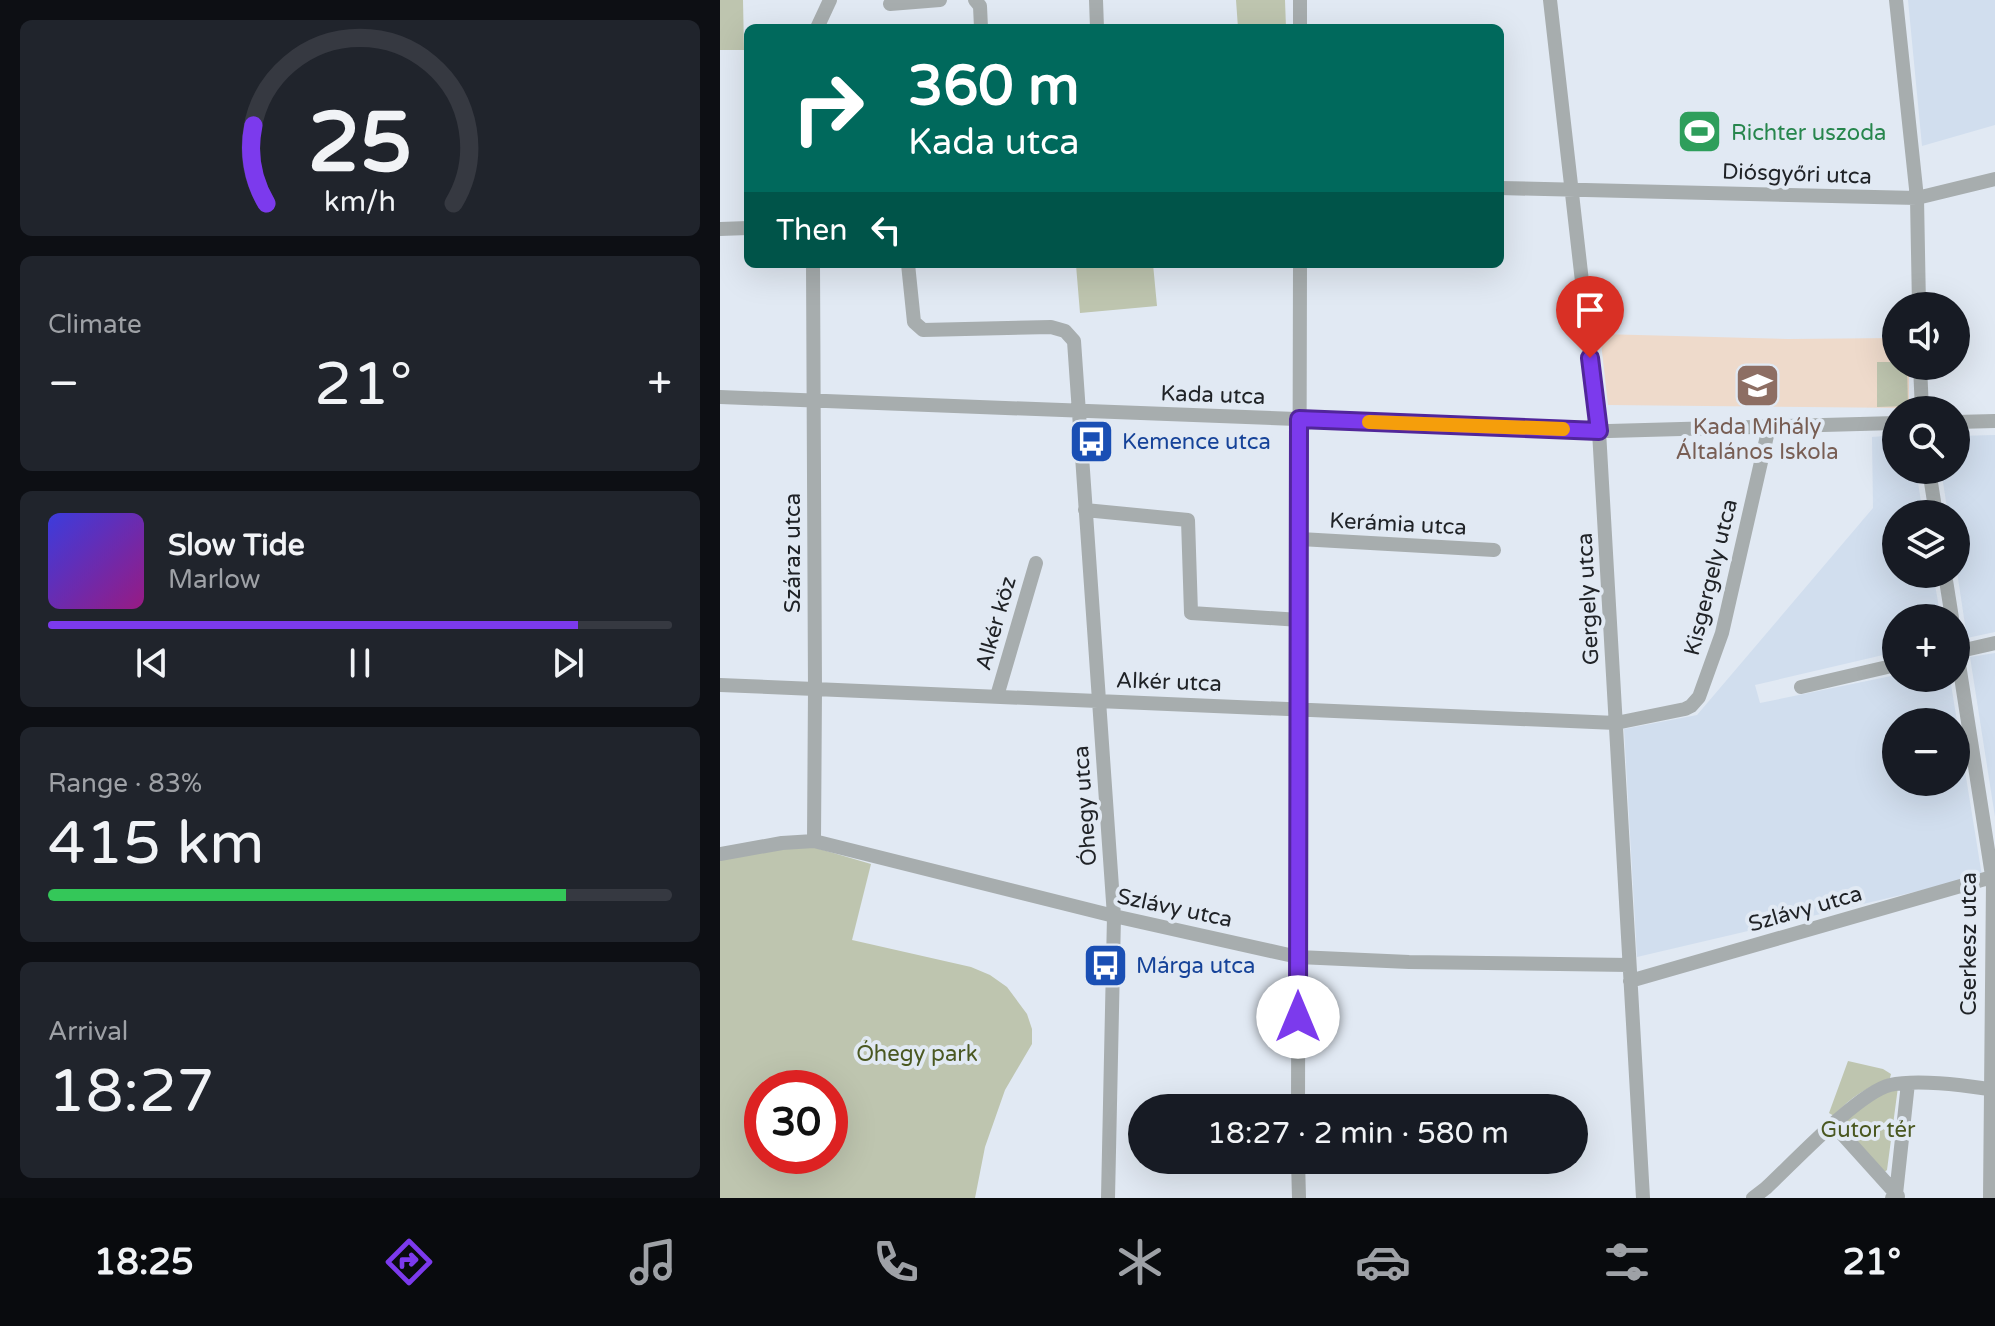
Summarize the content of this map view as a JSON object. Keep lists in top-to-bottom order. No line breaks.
{"streets":{"street":["Diósgyőri utca","Kada utca","Kerámia utca","Száraz utca","Kisgergely utca","Gergely utca","Alkér köz","Alkér utca","Óhegy utca","Szlávy utca","Cserkesz utca"]},"crossings":[["Diósgyőri utca","Gergely utca"],["Kada utca","Száraz utca"],["Kada utca","Kisgergely utca"],["Kada utca","Gergely utca"],["Kada utca","Óhegy utca"],["Száraz utca","Alkér utca"],["Száraz utca","Szlávy utca"],["Kisgergely utca","Gergely utca"],["Kisgergely utca","Alkér utca"],["Gergely utca","Alkér utca"],["Gergely utca","Szlávy utca"],["Alkér köz","Alkér utca"],["Alkér utca","Óhegy utca"],["Óhegy utca","Szlávy utca"],["Szlávy utca","Cserkesz utca"]],"parks":["Óhegy park","Gutor tér"],"places":{"sports":["Richter uszoda"],"school or university":["Kada Mihály Általános Iskola"],"bus stop":["Kemence utca","Márga utca"]},"page":{"turn":["360 m","Kada utca"],"then":"Then","tile":["Climate",["Range · 83%","415 km"],["Arrival","18:27"]],"map_buttons":["+","−"],"heat":["−","21°","+"],"song":["Slow Tide","Marlow"],"limit":"30","trip":"18:27 · 2 min · 580 m","tabs":["18:25","21°"],"gauge":["25","km/h"]}}
